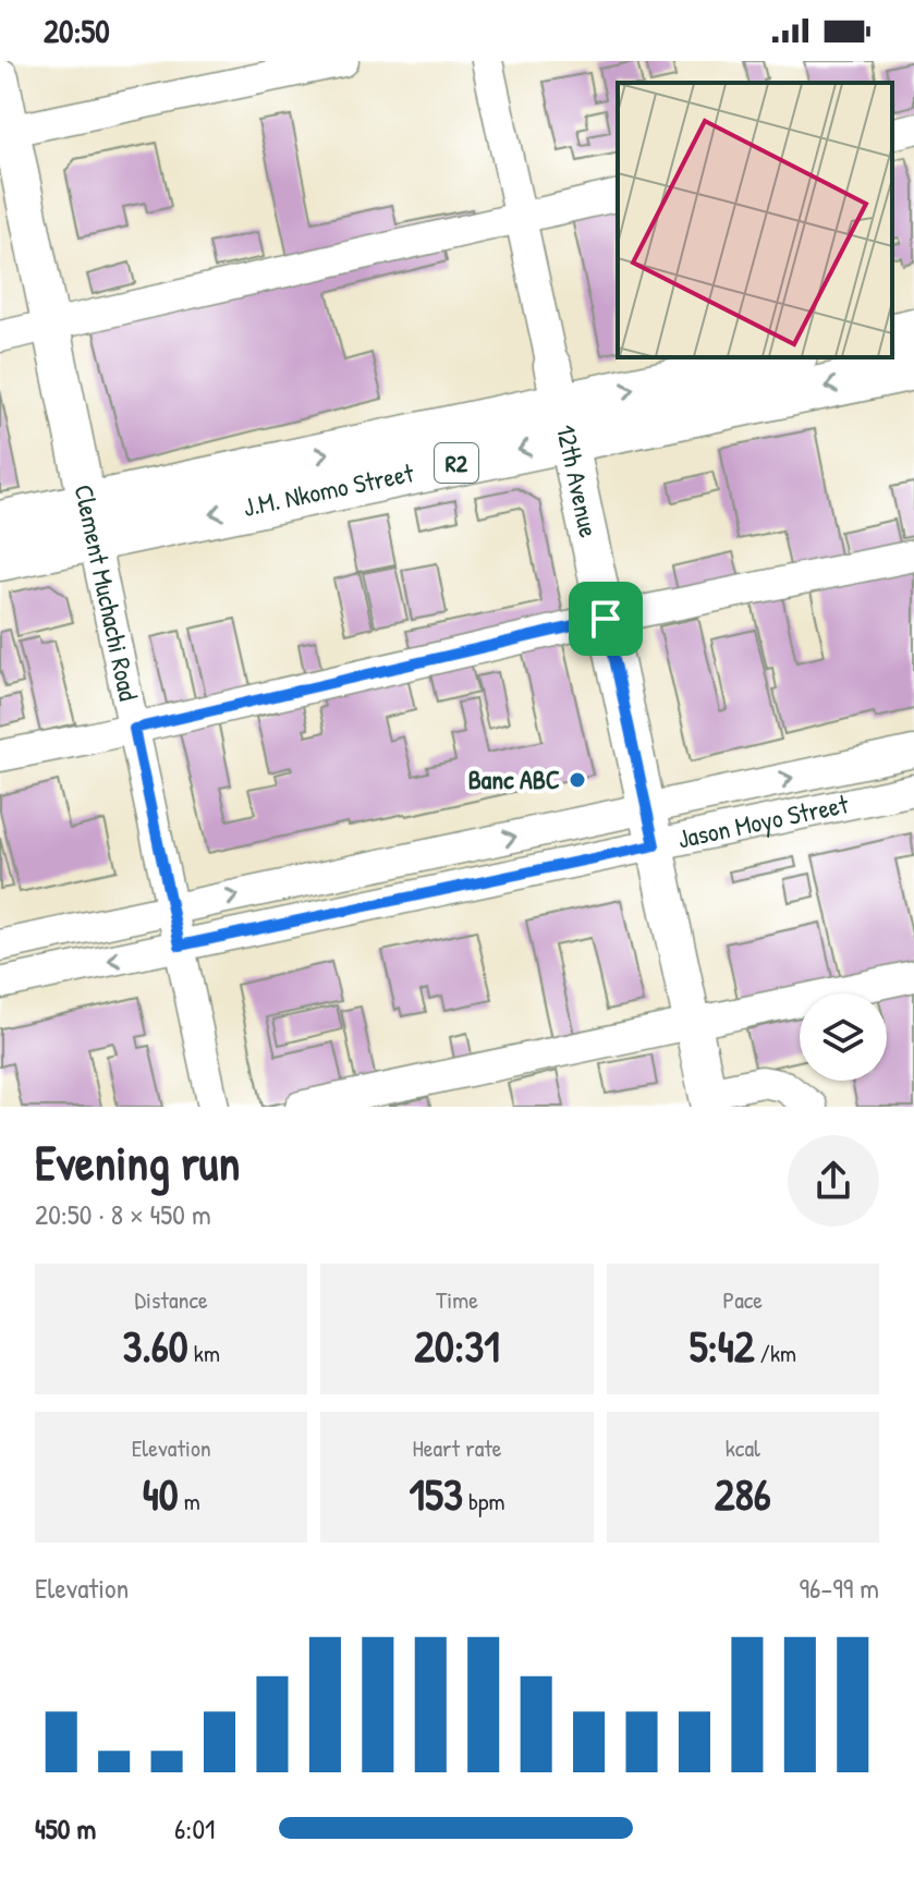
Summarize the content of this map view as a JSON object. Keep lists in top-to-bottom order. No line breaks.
{"streets":{"highway":["R2","J.M. Nkomo Street"],"main road":["12th Avenue","Clement Muchachi Road"],"street":["Jason Moyo Street"]},"crossings":[["12th Avenue","J.M. Nkomo Street"],["12th Avenue","Jason Moyo Street"],["J.M. Nkomo Street","Clement Muchachi Road"],["Clement Muchachi Road","Jason Moyo Street"]],"places":["Banc ABC"],"page":{"status":"20:50","heading":["Evening run","20:50 · 8 × 450 m"],"stats":[["Distance","3.60 km"],["Time","20:31"],["Pace","5:42 /km"],["Elevation","40 m"],["Heart rate","153 bpm"],["kcal","286"]],"chart":["Elevation","96–99 m"],"list":[{"name":"450 m","note":"6:01"}]}}
